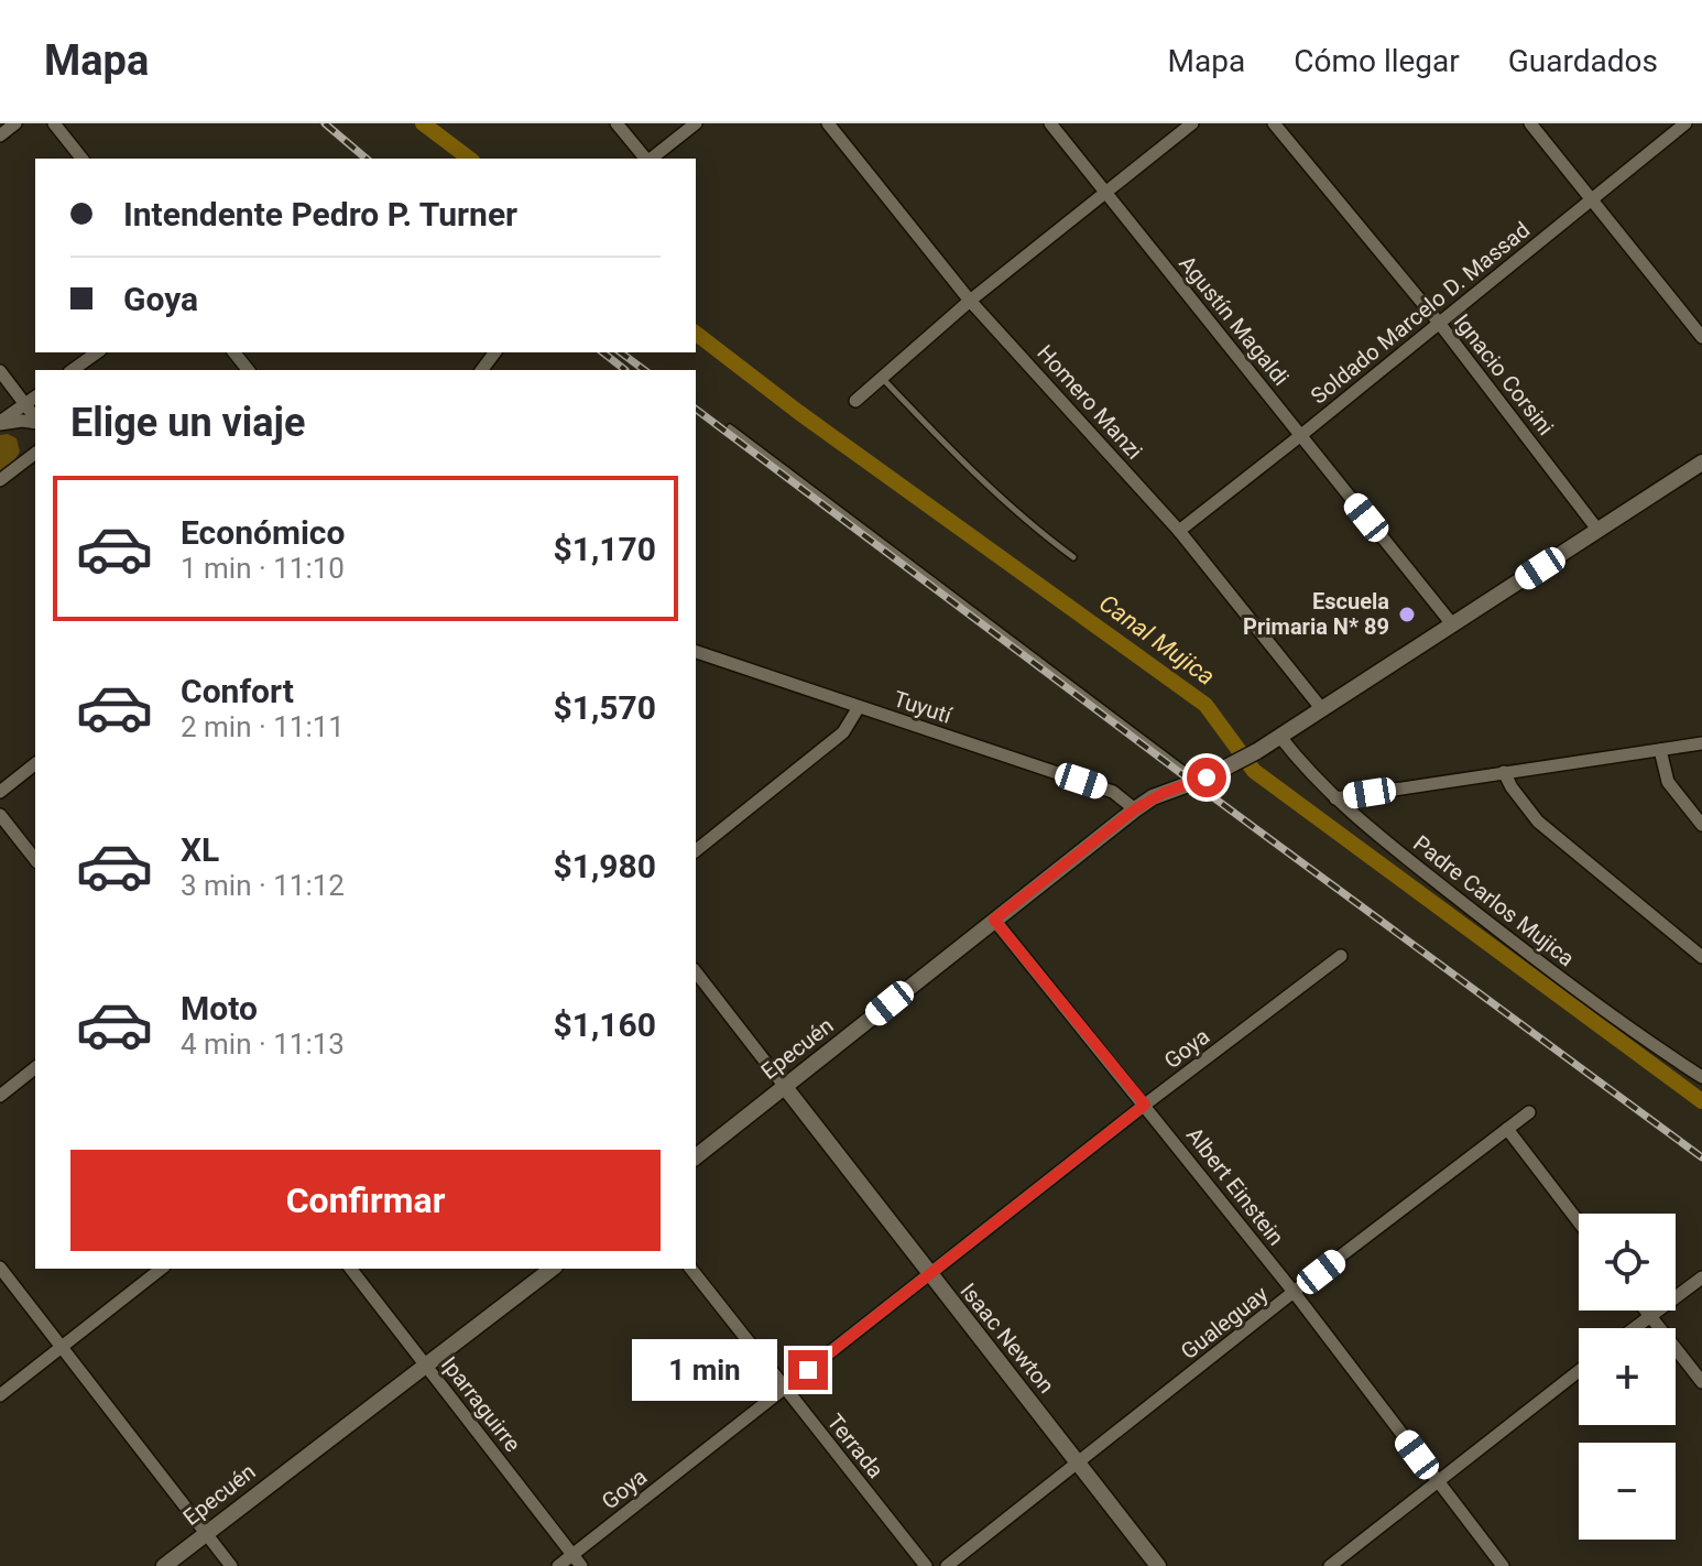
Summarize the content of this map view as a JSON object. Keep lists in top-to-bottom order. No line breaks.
{"streets":{"street":["Soldado Marcelo D. Massad","Agustín Magaldi","Ignacio Corsini","Homero Manzi","Tuyutí","Padre Carlos Mujica","Epecuén","Goya","Albert Einstein","Gualeguay","Isaac Newton","Iparraguirre","Terrada"]},"crossings":[["Soldado Marcelo D. Massad","Agustín Magaldi"],["Soldado Marcelo D. Massad","Ignacio Corsini"],["Soldado Marcelo D. Massad","Homero Manzi"],["Agustín Magaldi","Epecuén"],["Ignacio Corsini","Epecuén"],["Homero Manzi","Epecuén"],["Tuyutí","Epecuén"],["Padre Carlos Mujica","Epecuén"],["Epecuén","Albert Einstein"],["Epecuén","Isaac Newton"],["Epecuén","Iparraguirre"],["Goya","Albert Einstein"],["Goya","Isaac Newton"],["Goya","Iparraguirre"],["Goya","Terrada"],["Albert Einstein","Gualeguay"],["Gualeguay","Isaac Newton"]],"water":["Canal Mujica"],"places":["Escuela Primaria N* 89"],"page":{"header":"Mapa","nav":["Mapa","Cómo llegar","Guardados"],"banner":["Intendente Pedro P. Turner","Goya"],"heading":"Elige un viaje","list":[{"name":"Económico","note":"1 min · 11:10","value":"$1,170"},{"name":"Confort","note":"2 min · 11:11","value":"$1,570"},{"name":"XL","note":"3 min · 11:12","value":"$1,980"},{"name":"Moto","note":"4 min · 11:13","value":"$1,160"}],"buttons":"Confirmar","map_buttons":["+","−"],"bubble":"1 min"}}
